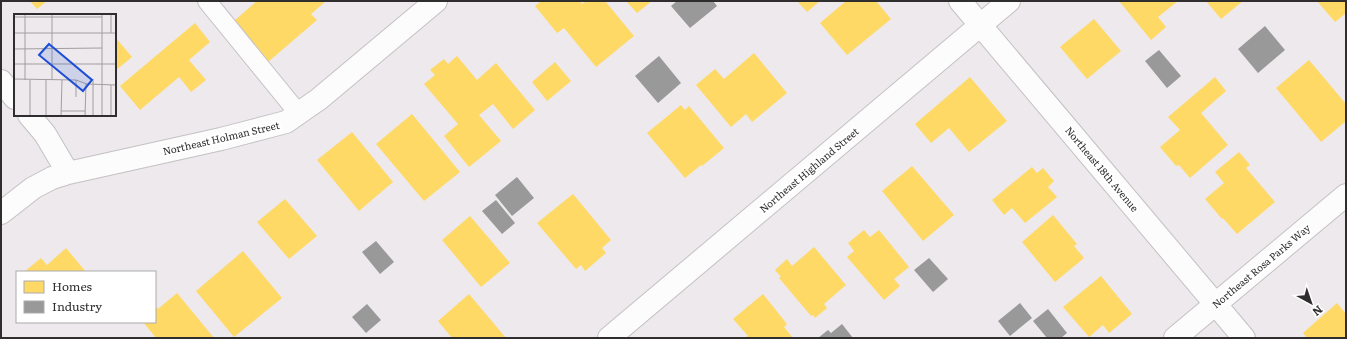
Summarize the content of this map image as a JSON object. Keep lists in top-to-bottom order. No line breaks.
{"streets":{"street":["Northeast Holman Street","Northeast 18th Avenue","Northeast Highland Street","Northeast Rosa Parks Way"]},"crossings":[["Northeast 18th Avenue","Northeast Highland Street"],["Northeast 18th Avenue","Northeast Rosa Parks Way"]],"legend":["Homes","Industry"],"north":"bottom right"}
